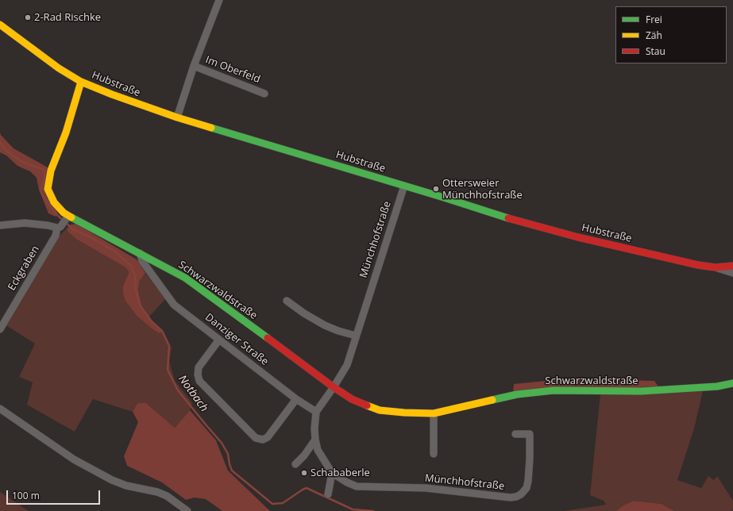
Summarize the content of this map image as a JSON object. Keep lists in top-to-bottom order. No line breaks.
{"streets":{"street":["Im Oberfeld","Hubstraße","Münchhofstraße","Eckgraben","Schwarzwaldstraße","Danziger Straße"]},"crossings":[["Im Oberfeld","Hubstraße"],["Hubstraße","Münchhofstraße"],["Hubstraße","Schwarzwaldstraße"],["Münchhofstraße","Schwarzwaldstraße"],["Münchhofstraße","Danziger Straße"],["Schwarzwaldstraße","Danziger Straße"]],"water":["Notbach"],"places":["2-Rad Rischke","Ottersweier Münchhofstraße","Schababerle"],"legend":["Frei","Zäh","Stau"],"scale_bar":"100 m"}
